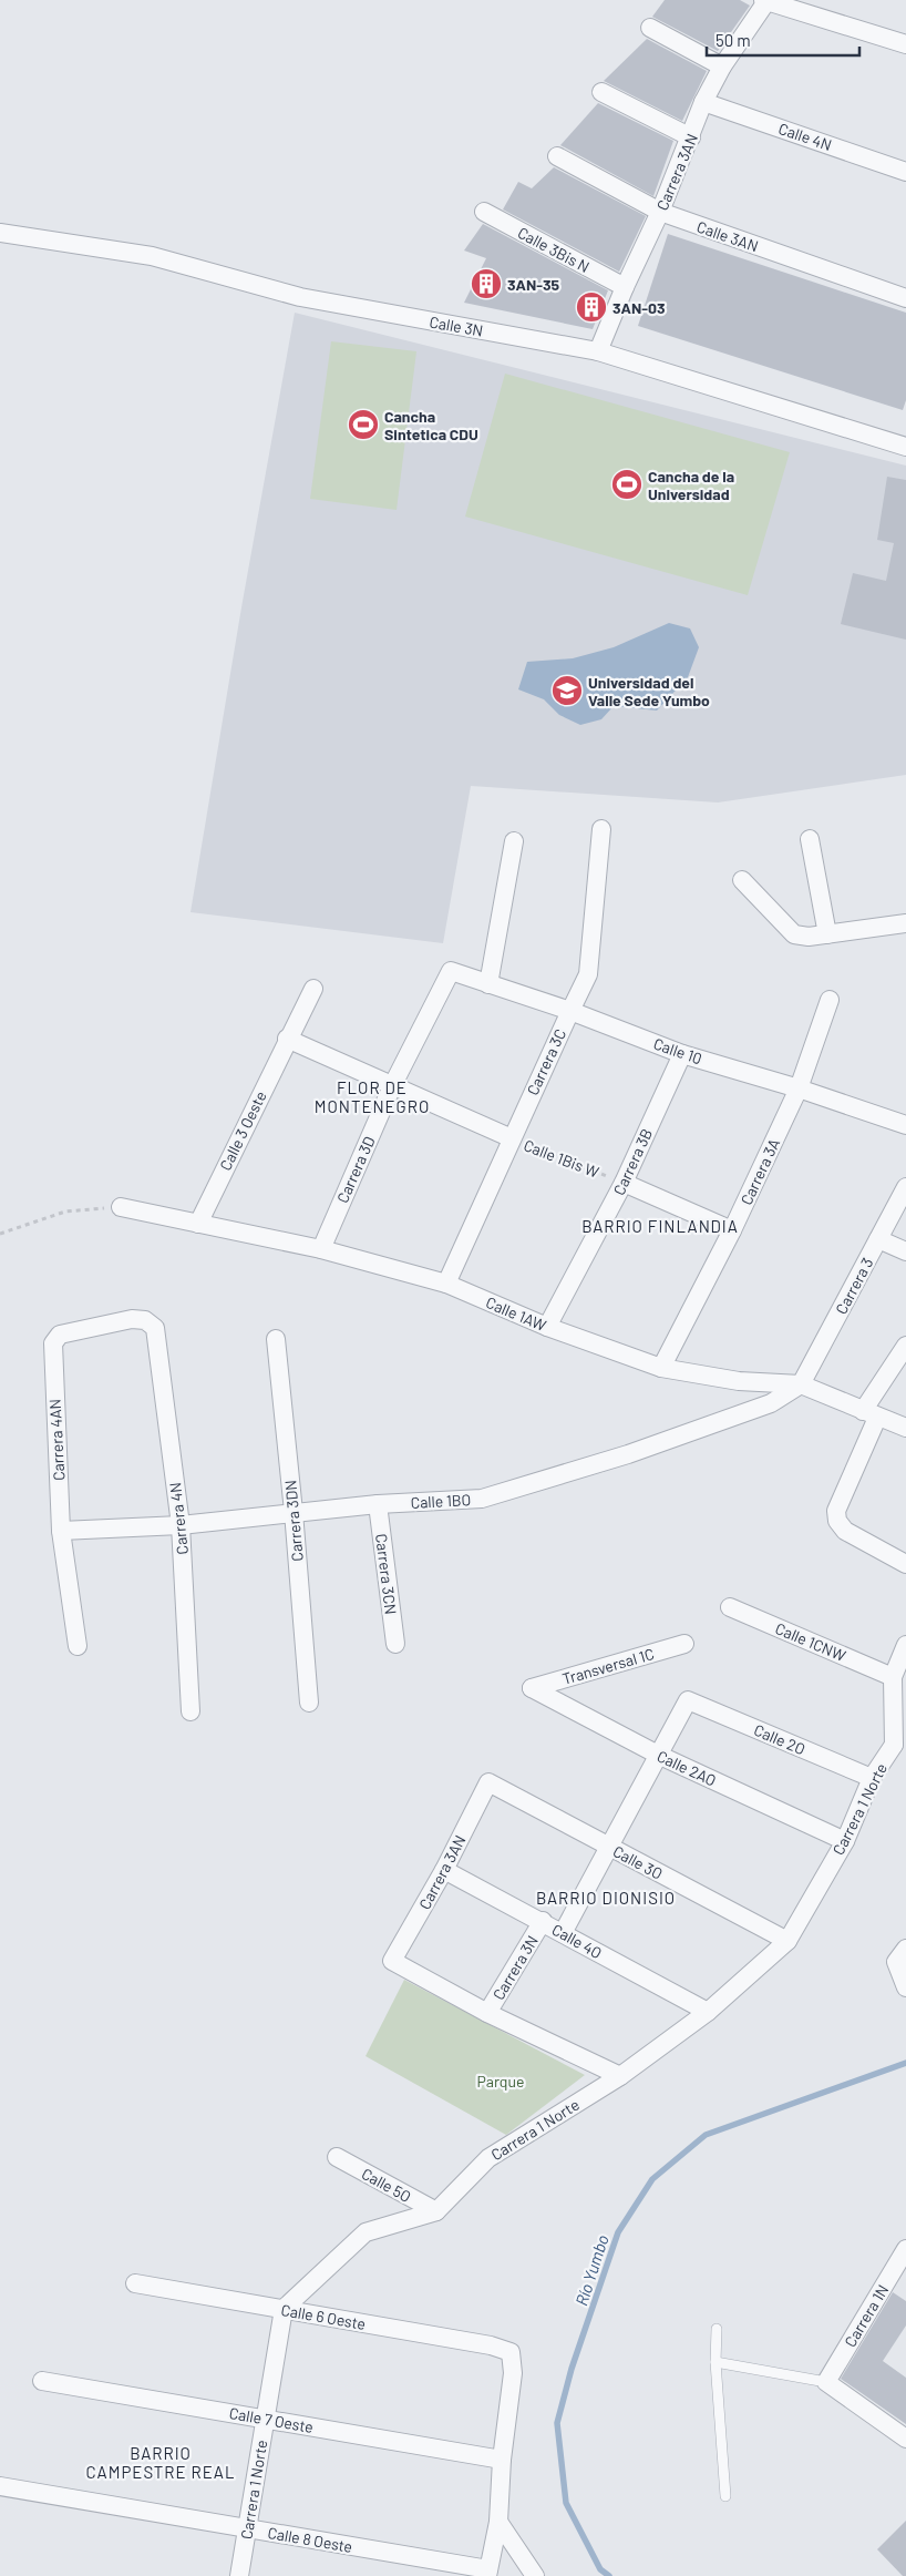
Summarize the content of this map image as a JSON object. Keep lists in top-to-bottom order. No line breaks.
{"streets":{"street":["Calle 4N","Carrera 3AN","Calle 3AN","Calle 3Bis N","Calle 3N","Calle 10","Carrera 3C","Calle 3 Oeste","Carrera 3B","Carrera 3D","Carrera 3A","Carrera 3","Calle 1AW","Carrera 4AN","Calle 1BO","Carrera 4N","Carrera 3DN","Carrera 3CN","Calle 1CNW","Transversal 1C","Calle 2O","Calle 2AO","Carrera 1 Norte","Calle 3O","Calle 4O","Carrera 3N","Calle 5O","Carrera 1N","Calle 6 Oeste","Calle 7 Oeste","Calle 8 Oeste"],"path":["Calle 1Bis W"]},"crossings":[["Calle 4N","Carrera 3AN"],["Carrera 3AN","Calle 3AN"],["Carrera 3AN","Calle 3Bis N"],["Carrera 3AN","Calle 3N"],["Carrera 3AN","Calle 3O"],["Carrera 3AN","Calle 4O"],["Carrera 3AN","Carrera 3N"],["Calle 10","Carrera 3C"],["Calle 10","Carrera 3B"],["Calle 10","Carrera 3D"],["Calle 10","Carrera 3A"],["Carrera 3C","Calle 1Bis W"],["Carrera 3C","Calle 1AW"],["Calle 3 Oeste","Calle 1AW"],["Calle 1Bis W","Carrera 3B"],["Carrera 3B","Calle 1AW"],["Carrera 3D","Calle 1AW"],["Carrera 3A","Calle 1AW"],["Carrera 3","Calle 1AW"],["Carrera 3","Calle 1BO"],["Calle 1AW","Calle 1BO"],["Carrera 4AN","Calle 1BO"],["Carrera 4AN","Carrera 4N"],["Calle 1BO","Carrera 4N"],["Calle 1BO","Carrera 3DN"],["Calle 1BO","Carrera 3CN"],["Transversal 1C","Calle 2AO"],["Calle 2O","Carrera 1 Norte"],["Calle 2O","Carrera 3N"],["Calle 2AO","Carrera 1 Norte"],["Calle 2AO","Carrera 3N"],["Carrera 1 Norte","Calle 3O"],["Carrera 1 Norte","Calle 4O"],["Carrera 1 Norte","Calle 5O"],["Carrera 1 Norte","Calle 6 Oeste"],["Carrera 1 Norte","Calle 7 Oeste"],["Carrera 1 Norte","Calle 8 Oeste"],["Calle 3O","Carrera 3N"],["Calle 4O","Carrera 3N"],["Calle 6 Oeste","Calle 7 Oeste"]],"districts":["FLOR DE MONTENEGRO","BARRIO FINLANDIA","BARRIO DIONISIO","BARRIO CAMPESTRE REAL"],"water":["Río Yumbo"],"parks":["Parque"],"places":{"building":["3AN-35","3AN-03"],"sports":["Cancha Sintetica CDU","Cancha de la Universidad"],"school or university":["Universidad del Valle Sede Yumbo"]},"scale_bar":"50 m"}
